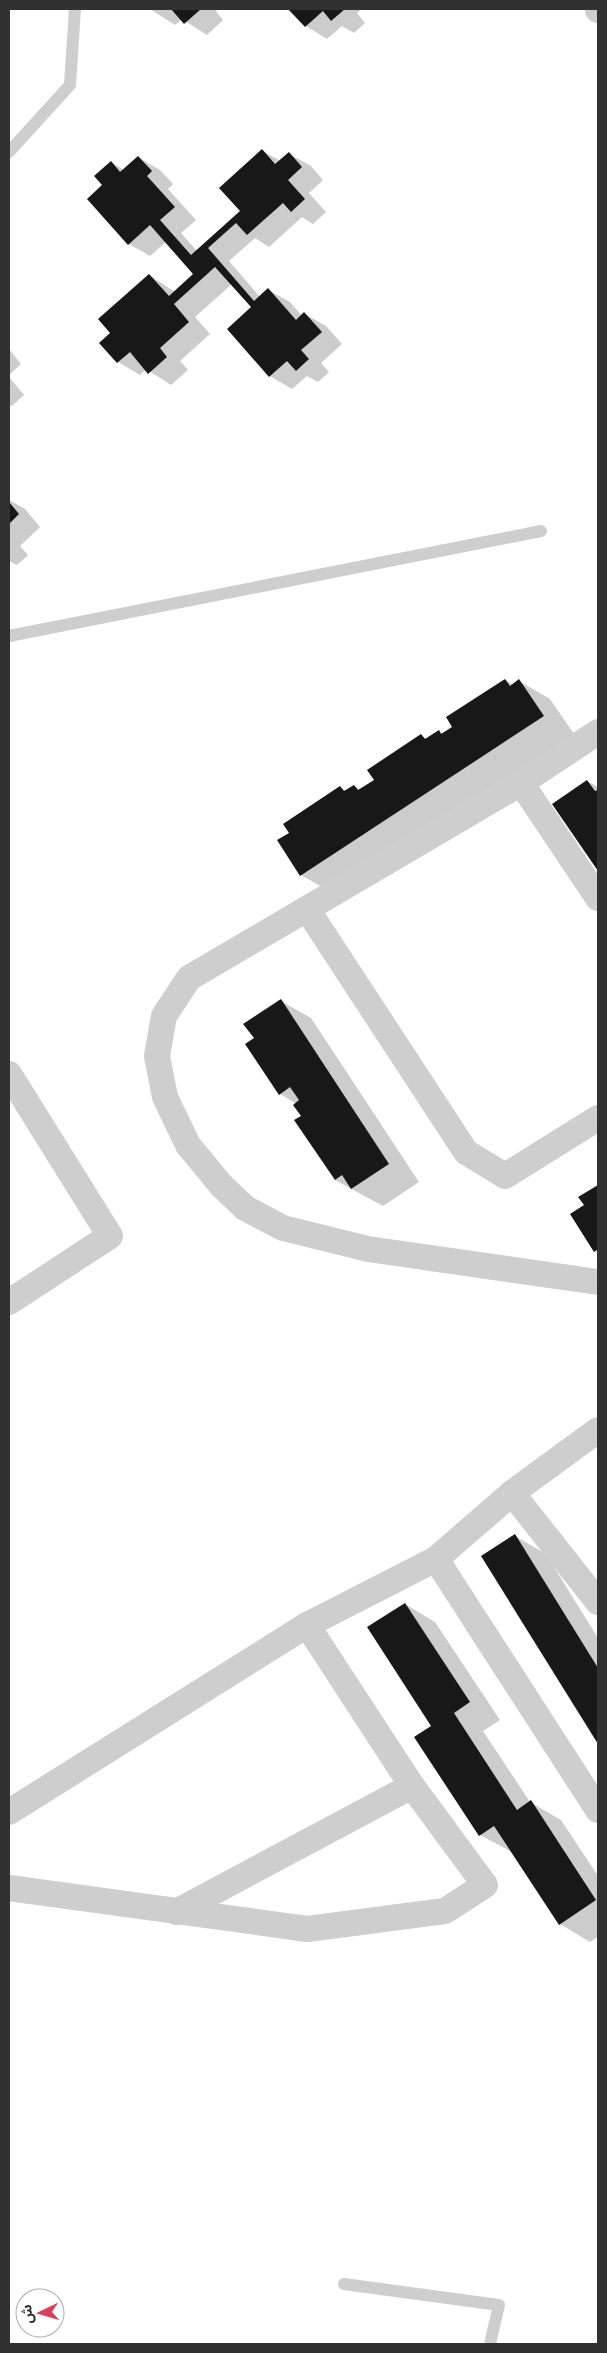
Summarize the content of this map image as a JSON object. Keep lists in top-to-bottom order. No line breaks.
{"north":"left"}
